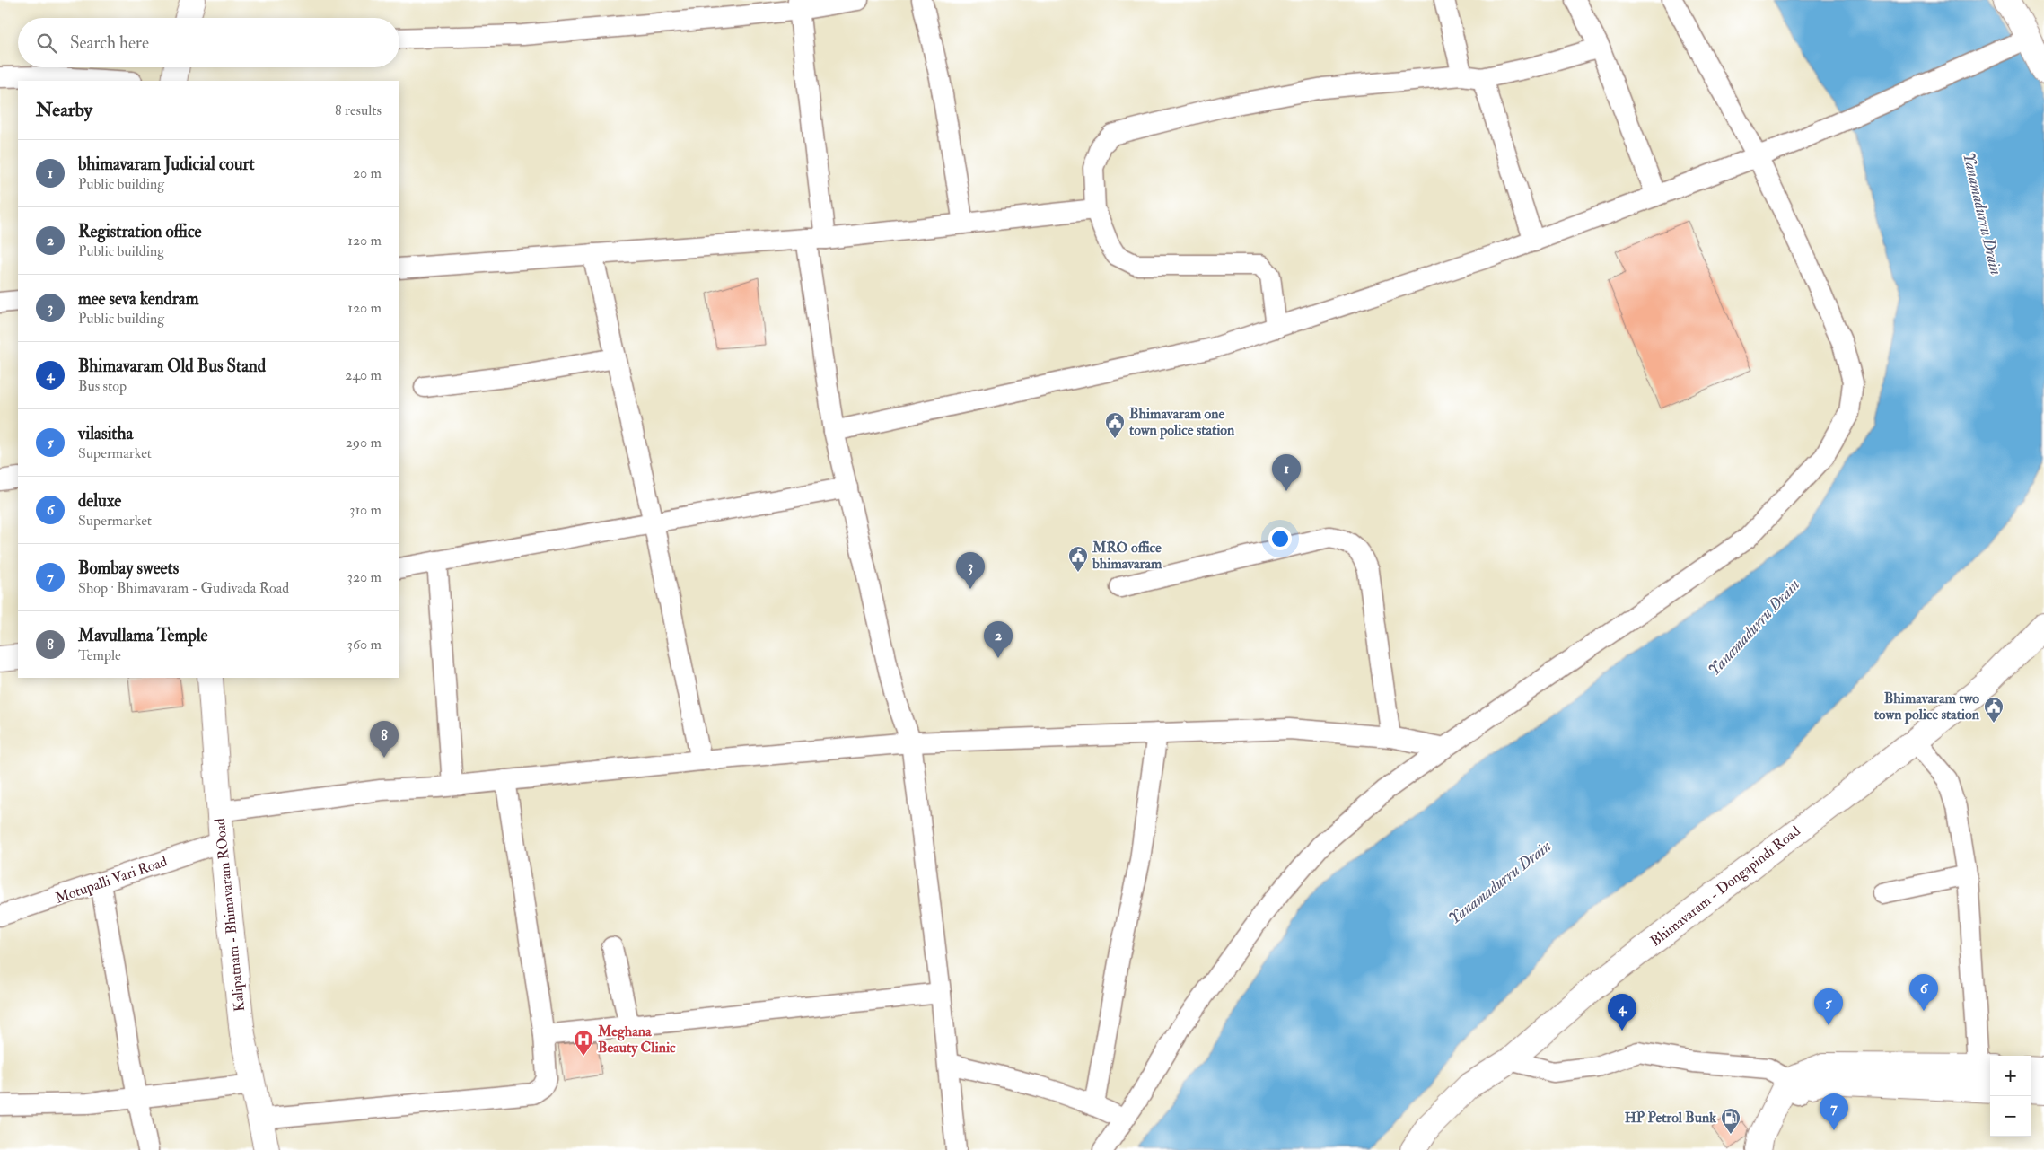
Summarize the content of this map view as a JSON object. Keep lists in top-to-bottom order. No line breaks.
{"streets":{"main road":["Bhimavaram - Dongapindi Road","Kalipatnam - Bhimavaram ROoad"],"street":["Motupalli Vari Road"]},"crossings":[["Motupalli Vari Road","Kalipatnam - Bhimavaram ROoad"]],"water":["Yanamadurru Drain"],"places":{"public building":["Bhimavaram one town police station","MRO office bhimavaram","Bhimavaram two town police station"],"hospital":["Meghana Beauty Clinic"],"fuel station":["HP Petrol Bunk"]},"page":{"search":"Search here","heading":["Nearby","8 results"],"list":[{"mark":"1","name":"bhimavaram Judicial court","note":"Public building","value":"20 m"},{"mark":"2","name":"Registration office","note":"Public building","value":"120 m"},{"mark":"3","name":"mee seva kendram","note":"Public building","value":"120 m"},{"mark":"4","name":"Bhimavaram Old Bus Stand","note":"Bus stop","value":"240 m"},{"mark":"5","name":"vilasitha","note":"Supermarket","value":"290 m"},{"mark":"6","name":"deluxe","note":"Supermarket","value":"310 m"},{"mark":"7","name":"Bombay sweets","note":"Shop · Bhimavaram - Gudivada Road","value":"320 m"},{"mark":"8","name":"Mavullama Temple","note":"Temple","value":"360 m"}],"pins":["1","3","2","8","6","5","4","7"],"map_buttons":["+","−"]}}
